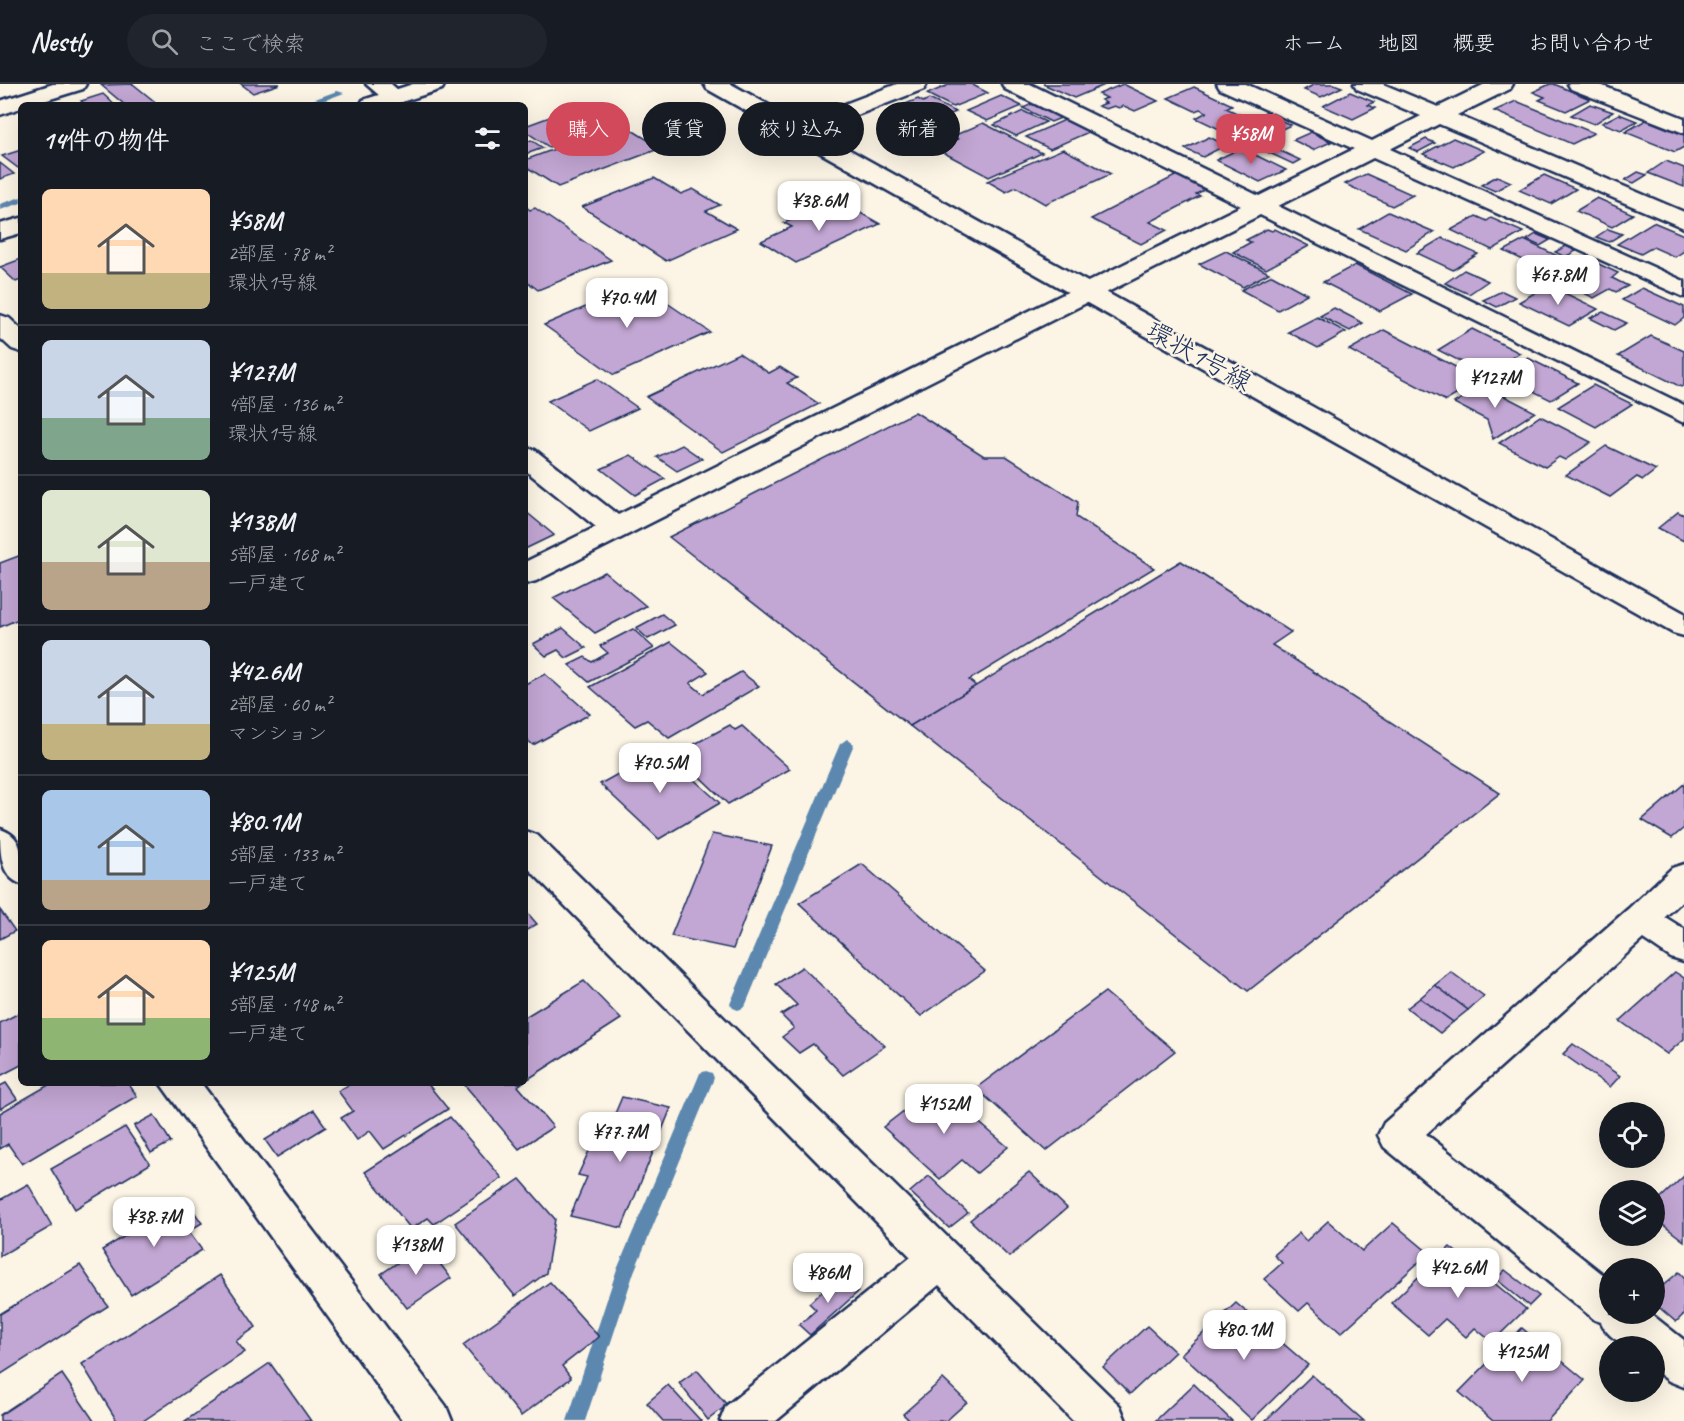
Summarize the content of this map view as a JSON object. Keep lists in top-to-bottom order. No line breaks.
{"streets":{"street":["環状1号線"]},"page":{"header":"Nestly","search":"ここで検索","nav":["ホーム","地図","概要","お問い合わせ"],"chip":["購入","賃貸","絞り込み","新着"],"heading":"14件の物件","price":["¥58M","¥38.6M","¥67.8M","¥70.4M","¥127M","¥70.5M","¥152M","¥77.7M","¥38.7M","¥138M","¥42.6M","¥86M","¥80.1M","¥125M"],"list":[{"name":"¥58M","note":"2部屋 · 78 m² · 環状1号線"},{"name":"¥127M","note":"4部屋 · 136 m² · 環状1号線"},{"name":"¥138M","note":"5部屋 · 168 m² · 一戸建て"},{"name":"¥42.6M","note":"2部屋 · 60 m² · マンション"},{"name":"¥80.1M","note":"5部屋 · 133 m² · 一戸建て"},{"name":"¥125M","note":"5部屋 · 148 m² · 一戸建て"}],"map_buttons":["+","−"]}}
